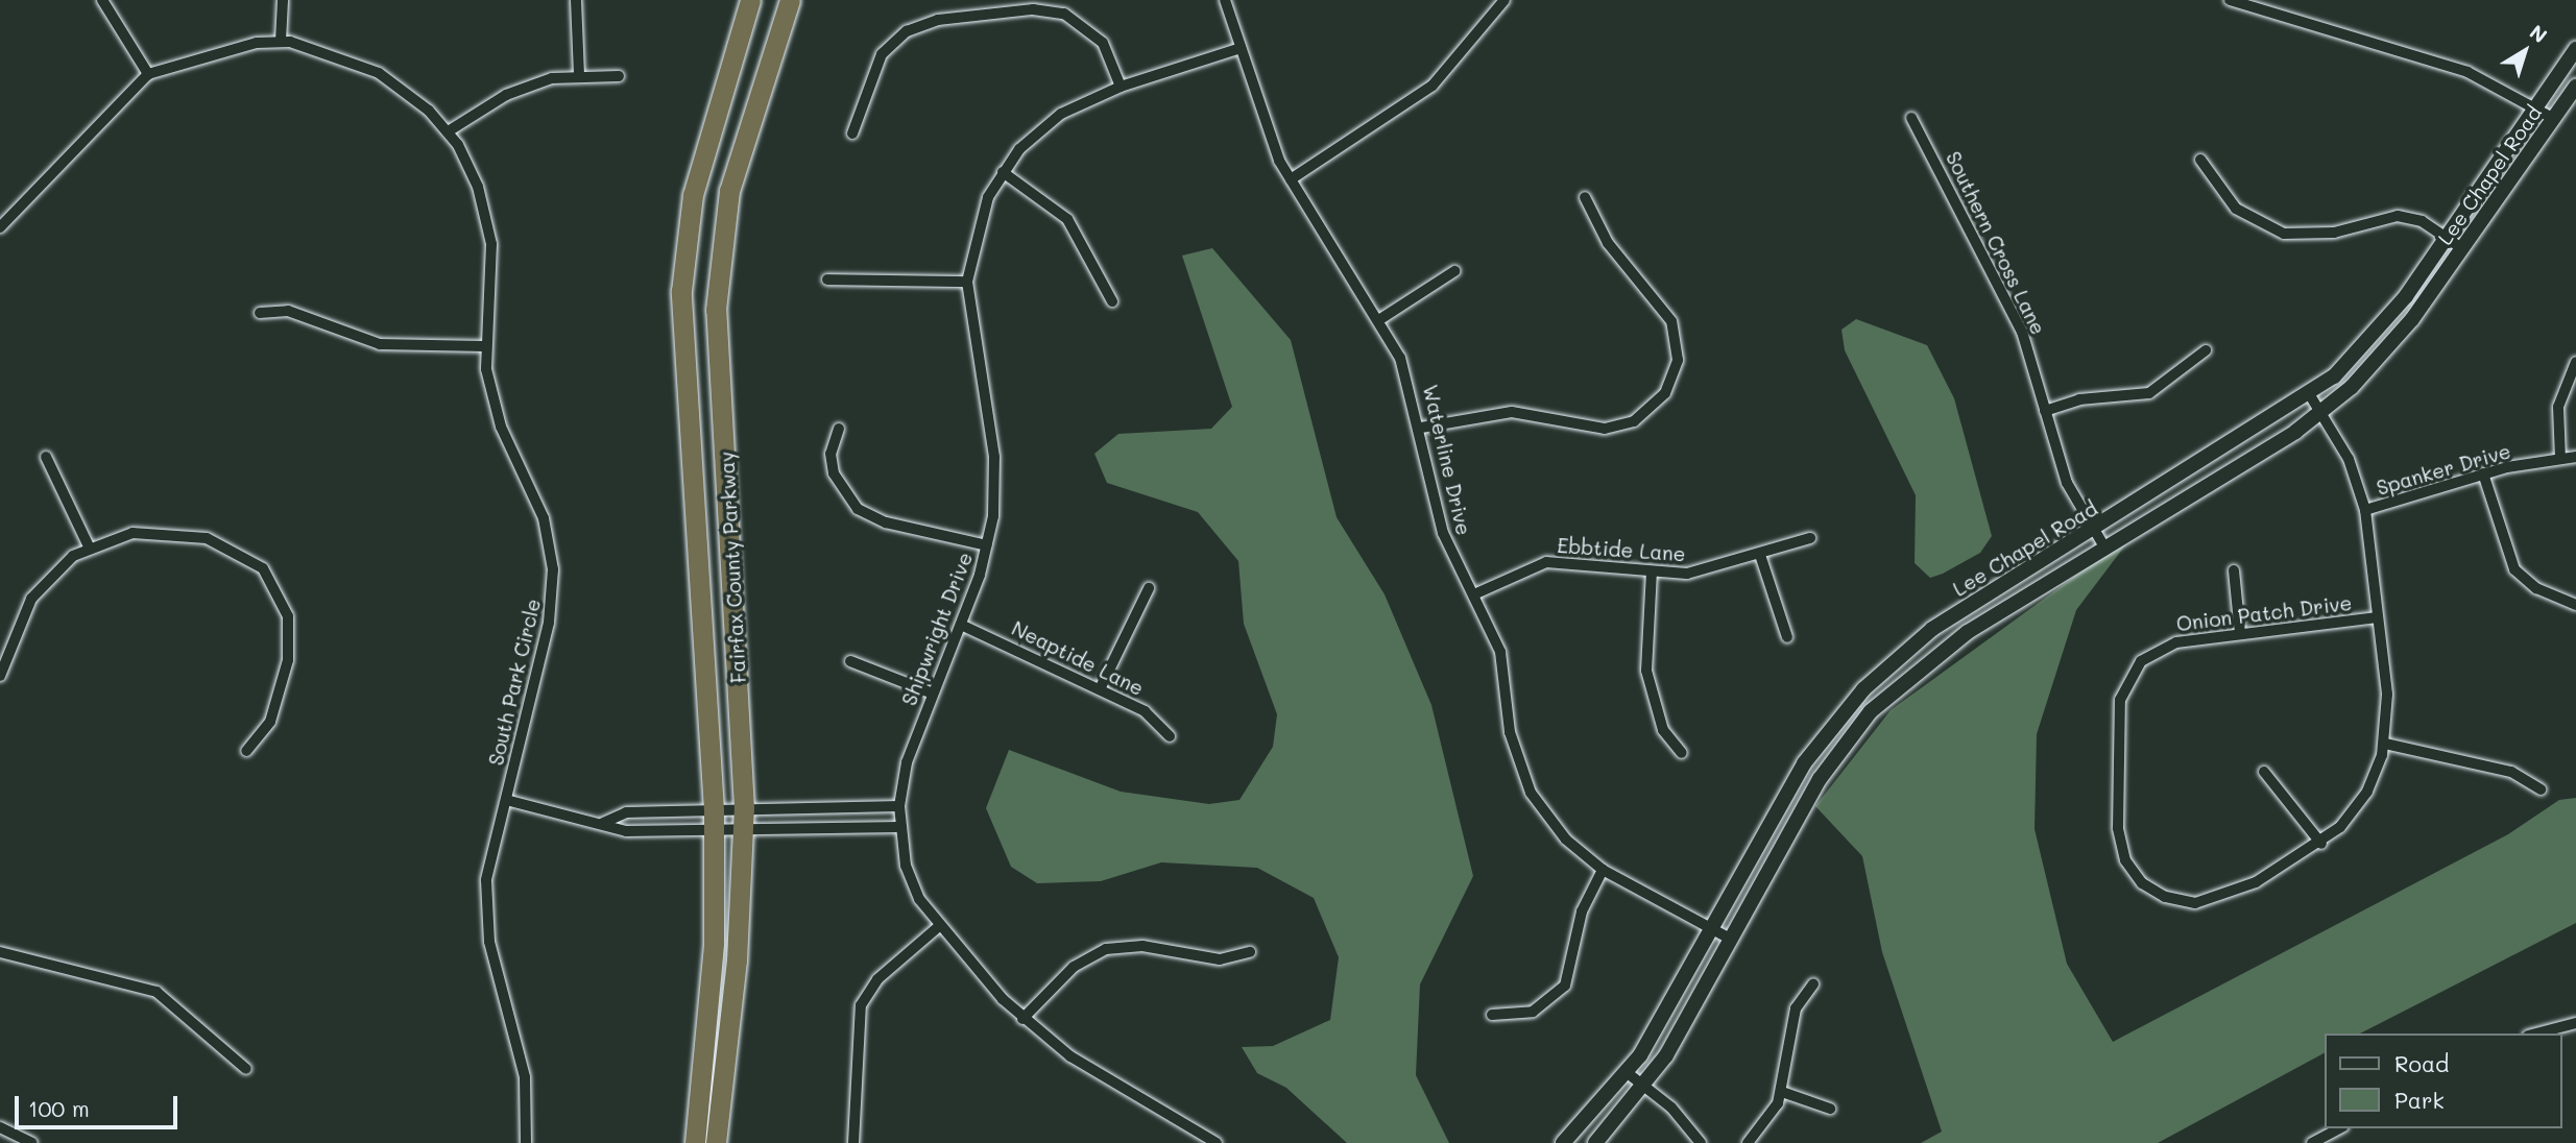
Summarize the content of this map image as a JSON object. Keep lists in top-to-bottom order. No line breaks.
{"streets":{"highway":["Fairfax County Parkway"],"main road":["Lee Chapel Road"],"street":["Southern Cross Lane","Waterline Drive","Spanker Drive","Ebbtide Lane","Onion Patch Drive","Shipwright Drive","Neaptide Lane","South Park Circle"]},"crossings":[["Lee Chapel Road","Southern Cross Lane"],["Lee Chapel Road","Waterline Drive"],["Lee Chapel Road","Onion Patch Drive"],["Waterline Drive","Ebbtide Lane"],["Waterline Drive","Shipwright Drive"],["Spanker Drive","Onion Patch Drive"],["Shipwright Drive","Neaptide Lane"]],"legend":["Road","Park"],"scale_bar":"100 m","north":"top right"}
